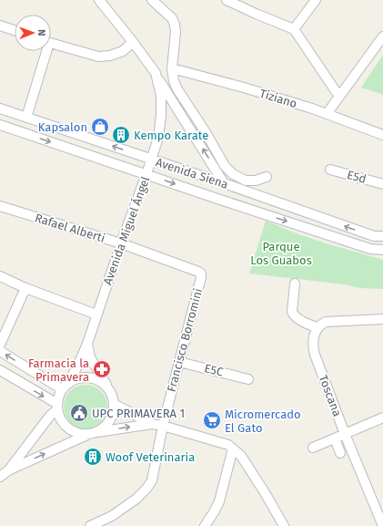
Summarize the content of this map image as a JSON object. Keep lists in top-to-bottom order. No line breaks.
{"streets":{"street":["Tiziano","Avenida Siena","E5d","Rafael Alberti","Avenida Miguel Ángel","Francisco Borromini","E5C","Toscana"]},"crossings":[["Avenida Siena","Avenida Miguel Ángel"],["Rafael Alberti","Avenida Miguel Ángel"],["Rafael Alberti","Francisco Borromini"],["Francisco Borromini","E5C"]],"parks":["Parque Los Guabos"],"places":{"shop":["Kapsalon"],"building":["Kempo Karate","Woof Veterinaria"],"pharmacy":["Farmacia la Primavera"],"public building":["UPC PRIMAVERA 1"],"supermarket":["Micromercado El Gato"]},"north":"right"}
